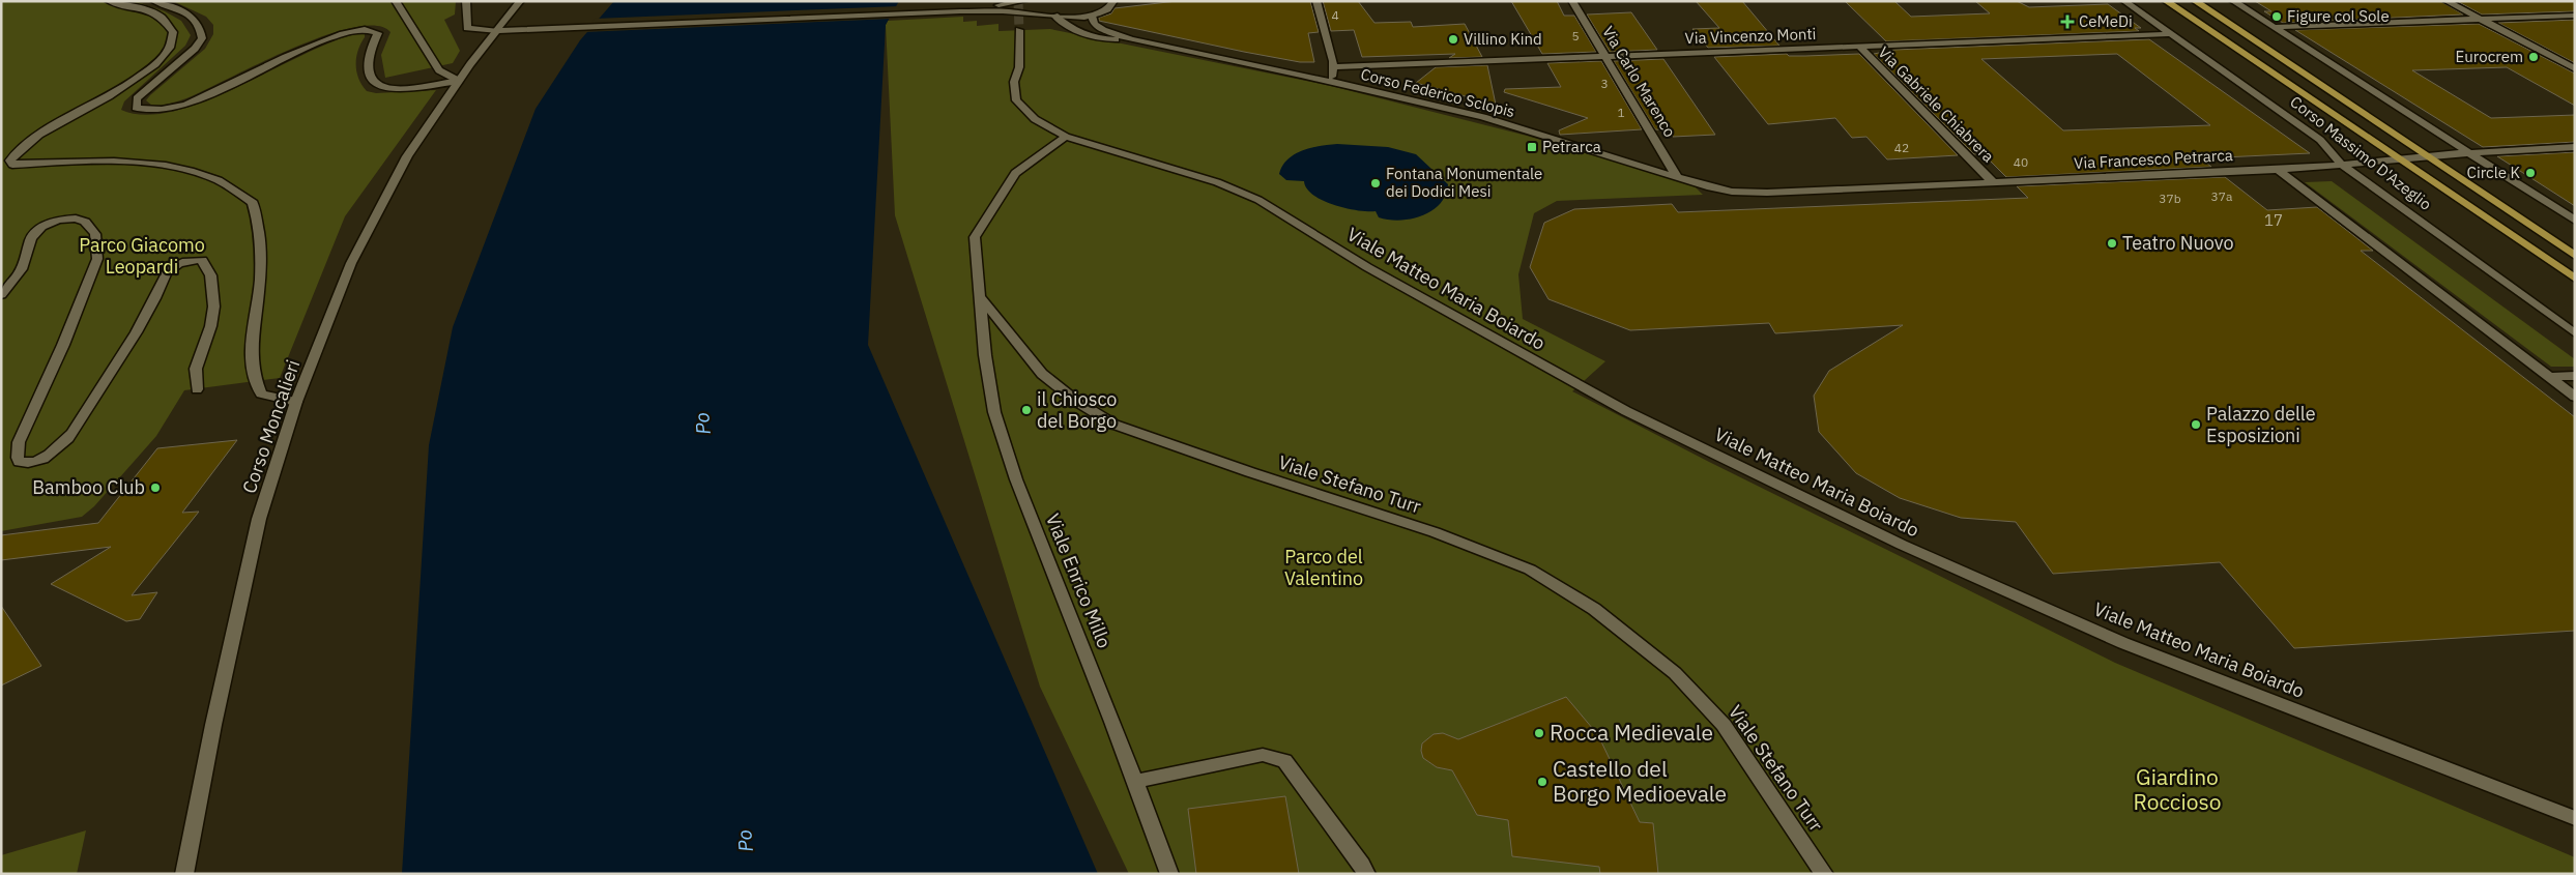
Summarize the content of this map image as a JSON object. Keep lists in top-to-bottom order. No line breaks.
{"streets":{"main road":["Corso Massimo D'Azeglio"],"street":["Via Vincenzo Monti","Via Carlo Marenco","Corso Federico Sclopis","Via Gabriele Chiabrera","Via Francesco Petrarca","Viale Matteo Maria Boiardo","Corso Moncalieri","Viale Stefano Turr","Viale Enrico Millo"]},"crossings":[["Via Vincenzo Monti","Via Carlo Marenco"],["Via Vincenzo Monti","Via Gabriele Chiabrera"],["Via Vincenzo Monti","Corso Massimo D'Azeglio"],["Via Carlo Marenco","Corso Federico Sclopis"],["Corso Federico Sclopis","Via Francesco Petrarca"],["Via Gabriele Chiabrera","Via Francesco Petrarca"],["Corso Massimo D'Azeglio","Via Francesco Petrarca"],["Viale Stefano Turr","Viale Enrico Millo"]],"water":["Po"],"parks":["Parco Giacomo Leopardi","Parco del Valentino","Giardino Roccioso"],"places":{"other":["Figure col Sole","Villino Kind","Eurocrem","Circle K","Fontana Monumentale dei Dodici Mesi","Teatro Nuovo","il Chiosco del Borgo","Palazzo delle Esposizioni","Bamboo Club","Rocca Medievale","Castello del Borgo Medioevale"],"health":["CeMeDi"],"transit":["Petrarca"]},"house_numbers":["4","5","3","1","42","40","37a","37b","17"]}
